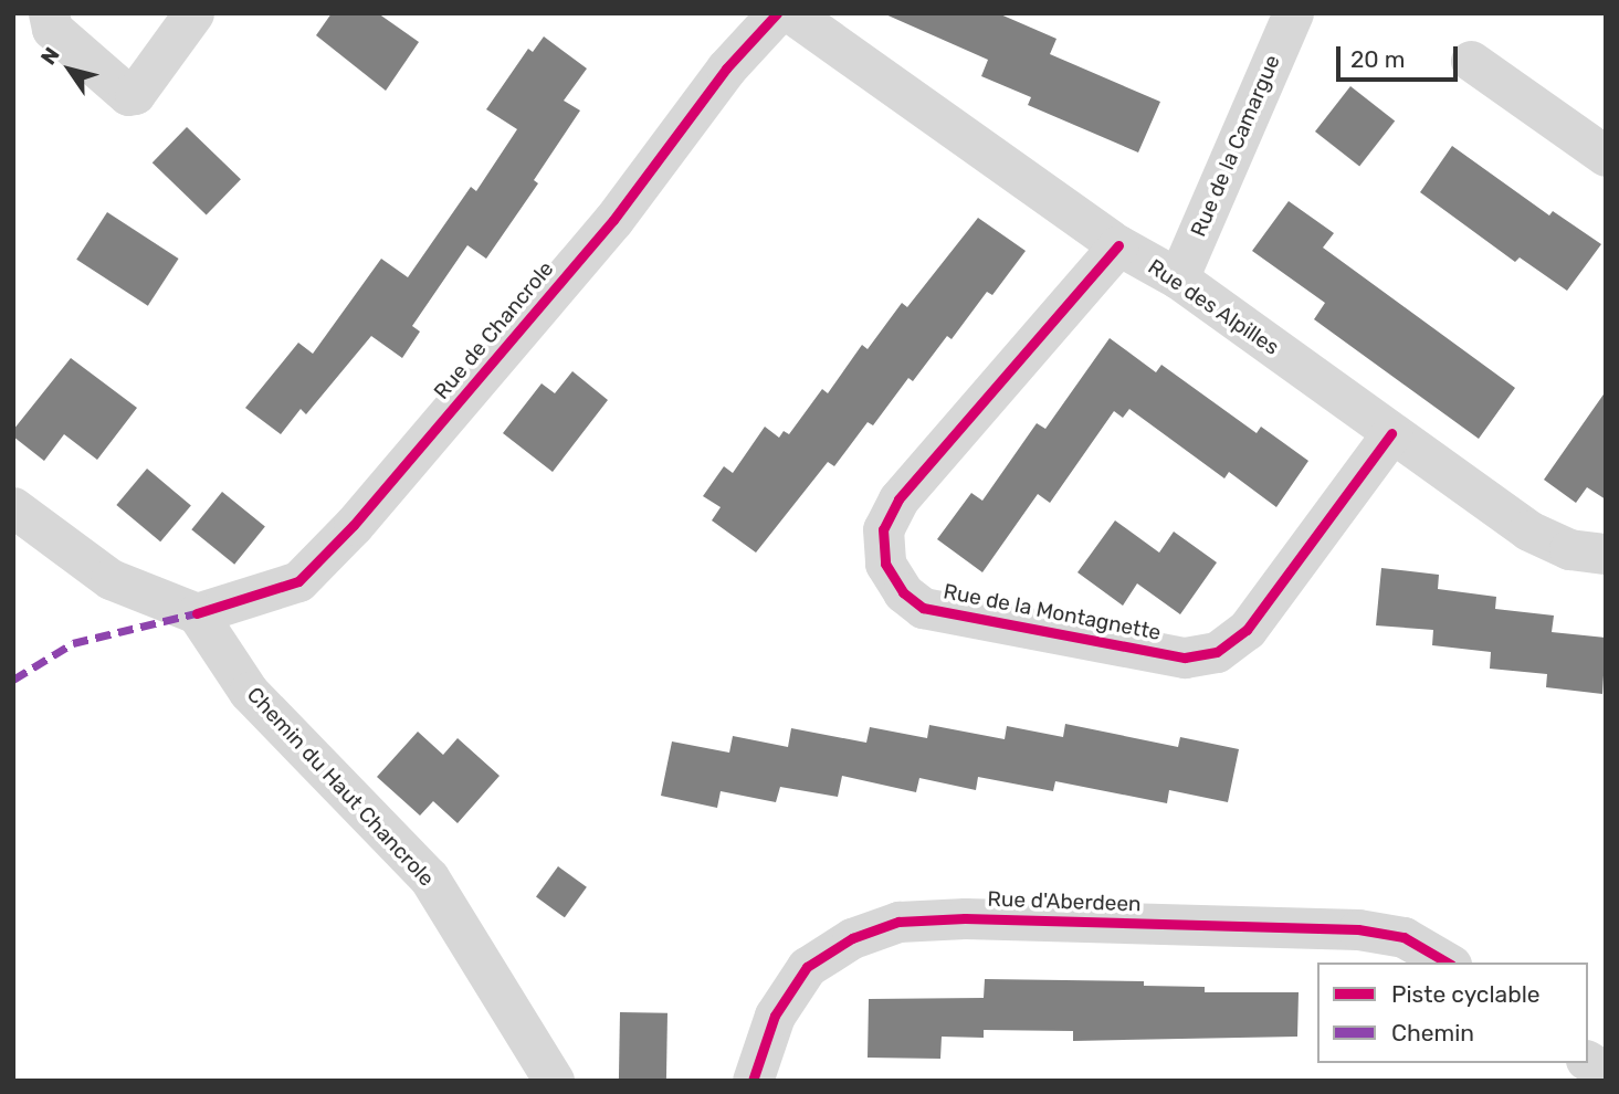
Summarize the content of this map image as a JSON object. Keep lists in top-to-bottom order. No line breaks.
{"streets":{"street":["Rue de la Camargue","Rue des Alpilles","Rue de Chancrole","Rue de la Montagnette","Chemin du Haut Chancrole","Rue d'Aberdeen"]},"crossings":[["Rue de la Camargue","Rue des Alpilles"],["Rue des Alpilles","Rue de la Montagnette"],["Rue de Chancrole","Chemin du Haut Chancrole"]],"legend":["Piste cyclable","Chemin"],"scale_bar":"20 m","north":"top left"}
